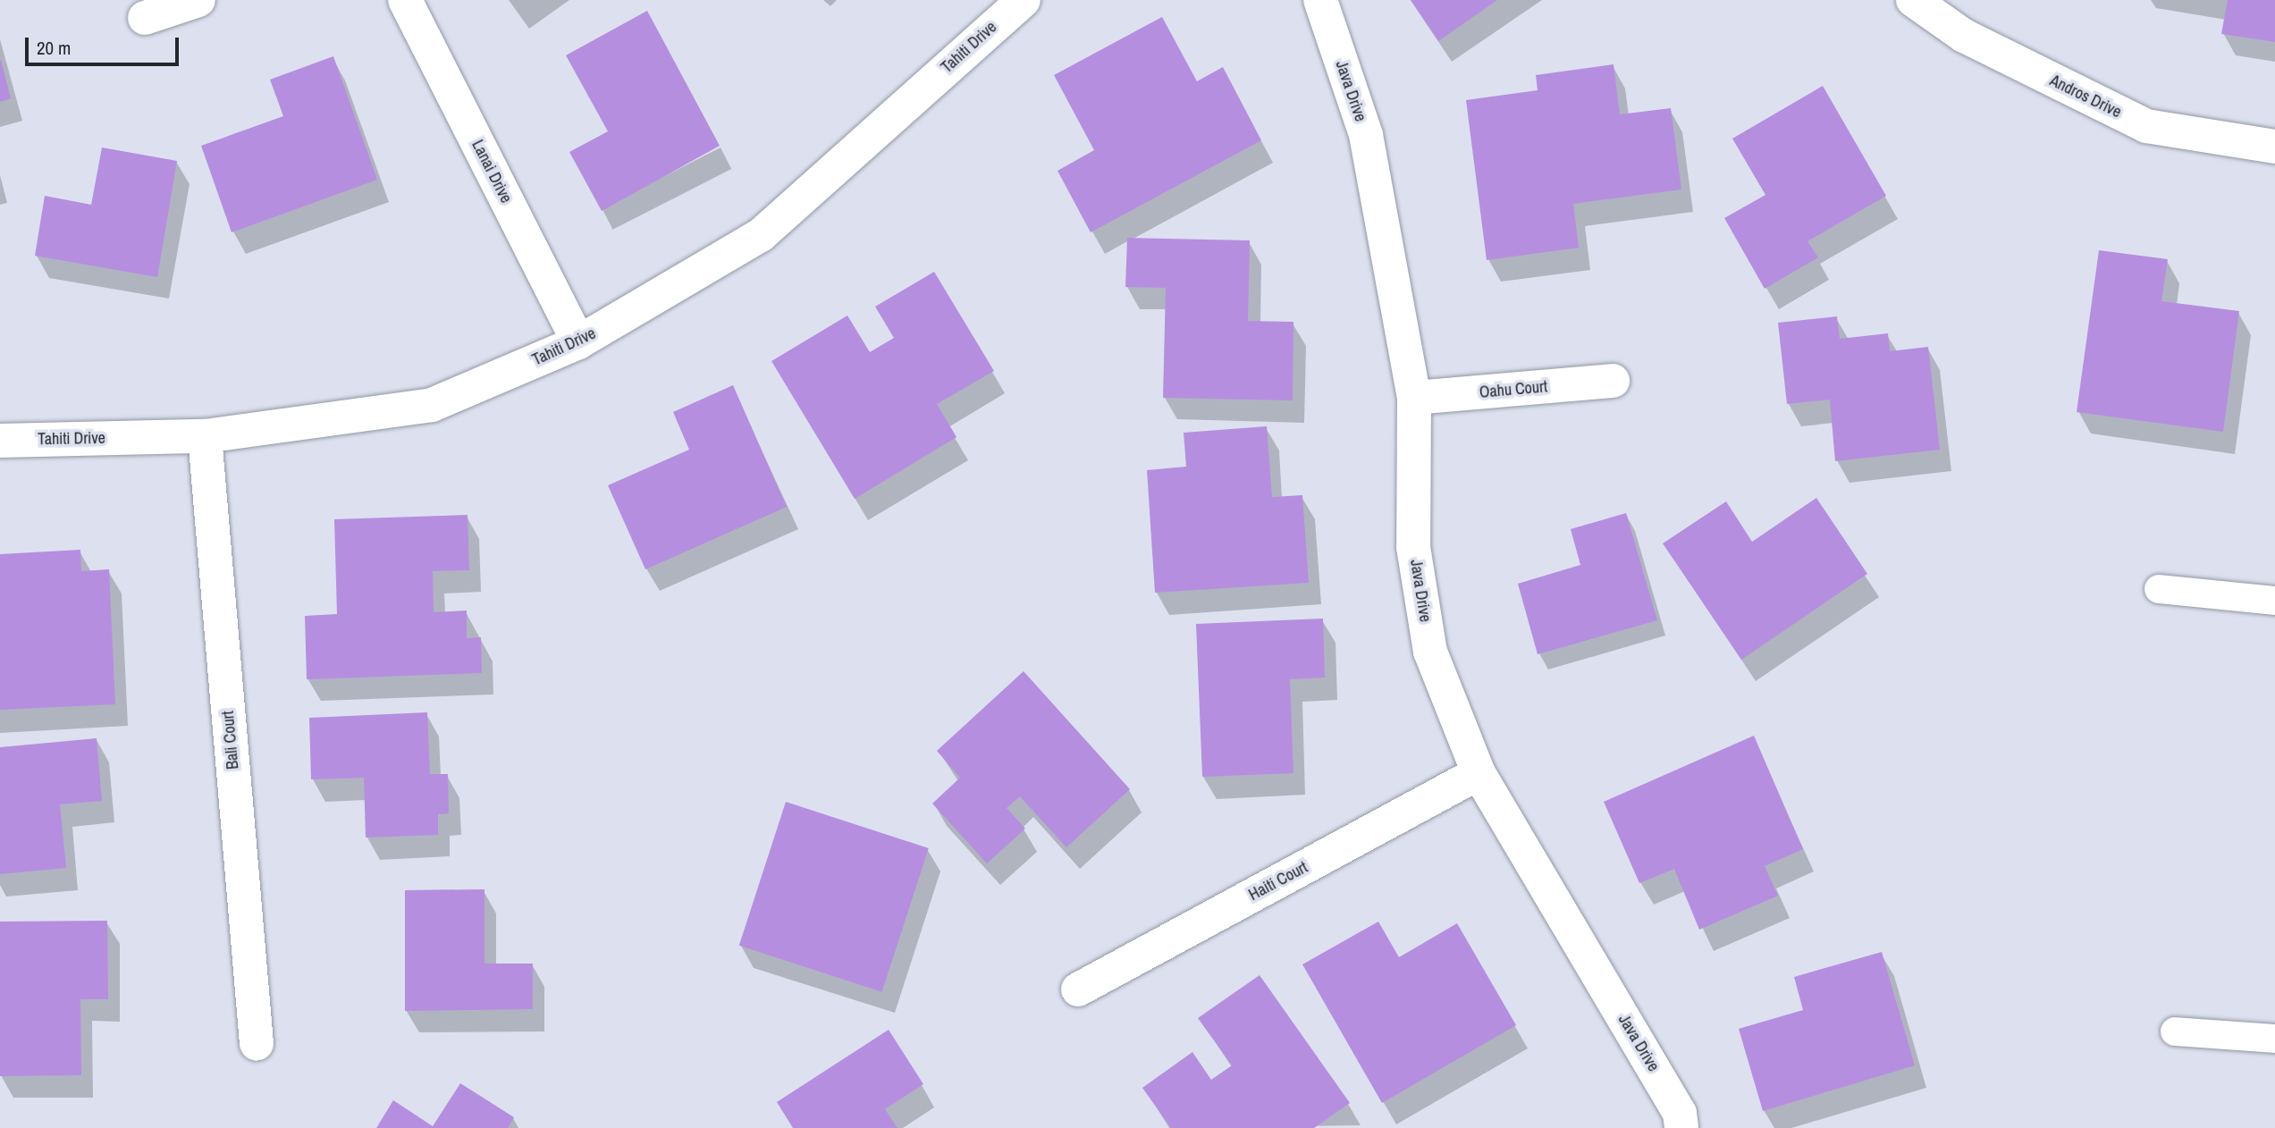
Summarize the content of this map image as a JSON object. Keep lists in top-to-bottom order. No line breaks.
{"streets":{"street":["Tahiti Drive","Java Drive","Andros Drive","Lanai Drive","Oahu Court","Bali Court","Haiti Court"]},"crossings":[["Tahiti Drive","Lanai Drive"],["Tahiti Drive","Bali Court"],["Java Drive","Oahu Court"],["Java Drive","Haiti Court"]],"scale_bar":"20 m"}
